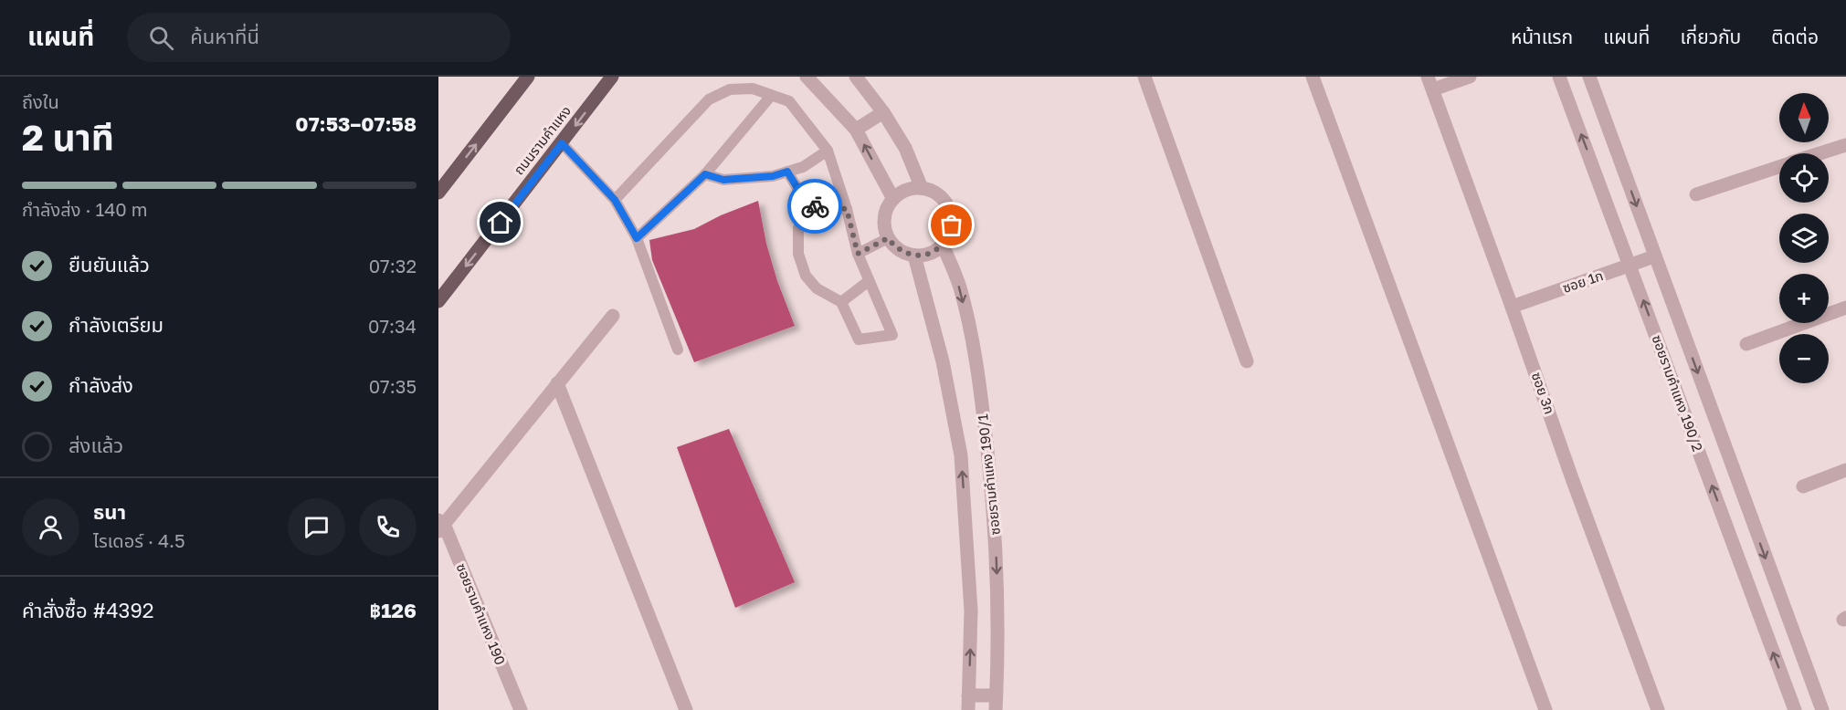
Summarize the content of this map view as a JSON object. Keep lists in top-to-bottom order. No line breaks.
{"streets":{"main road":["ถนนรามคำแหง"],"street":["ซอย 1ก","ซอย 3ก","ซอยรามคำแหง 190/2","ซอยรามคำแหง 190/1","ซอยรามคำแหง 190"]},"crossings":[["ซอย 1ก","ซอย 3ก"],["ซอย 1ก","ซอยรามคำแหง 190/2"]],"north":"top","page":{"header":"แผนที่","search":"ค้นหาที่นี่","nav":["หน้าแรก","แผนที่","เกี่ยวกับ","ติดต่อ"],"heading":["2 นาที","ถึงใน","07:53–07:58"],"panel":["ธนา","ไรเดอร์ · 4.5","คำสั่งซื้อ #4392","฿126"],"map_buttons":["+","−"],"bar":"กำลังส่ง · 140 m","list":[["ยืนยันแล้ว","07:32"],["กำลังเตรียม","07:34"],["กำลังส่ง","07:35"],"ส่งแล้ว"]}}
